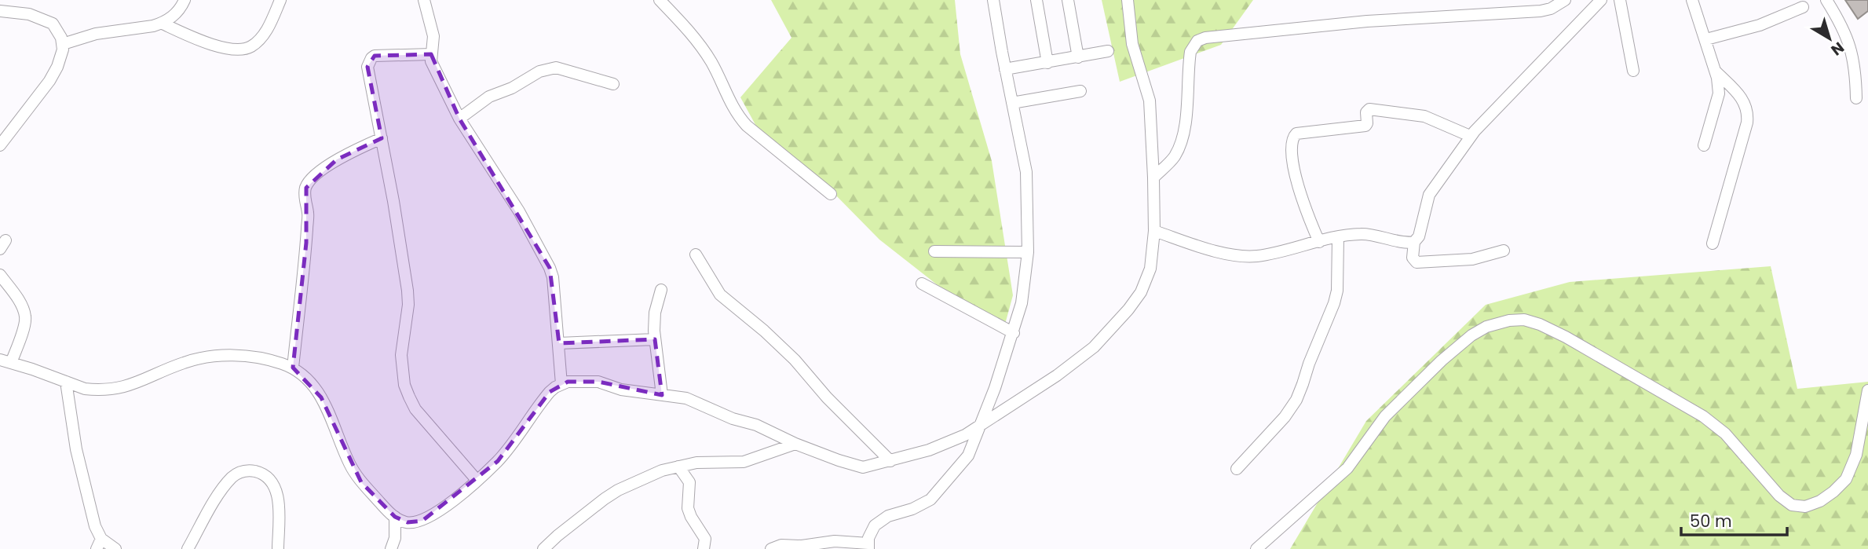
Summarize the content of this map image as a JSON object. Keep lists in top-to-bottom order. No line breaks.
{"scale_bar":"50 m","north":"bottom right"}
